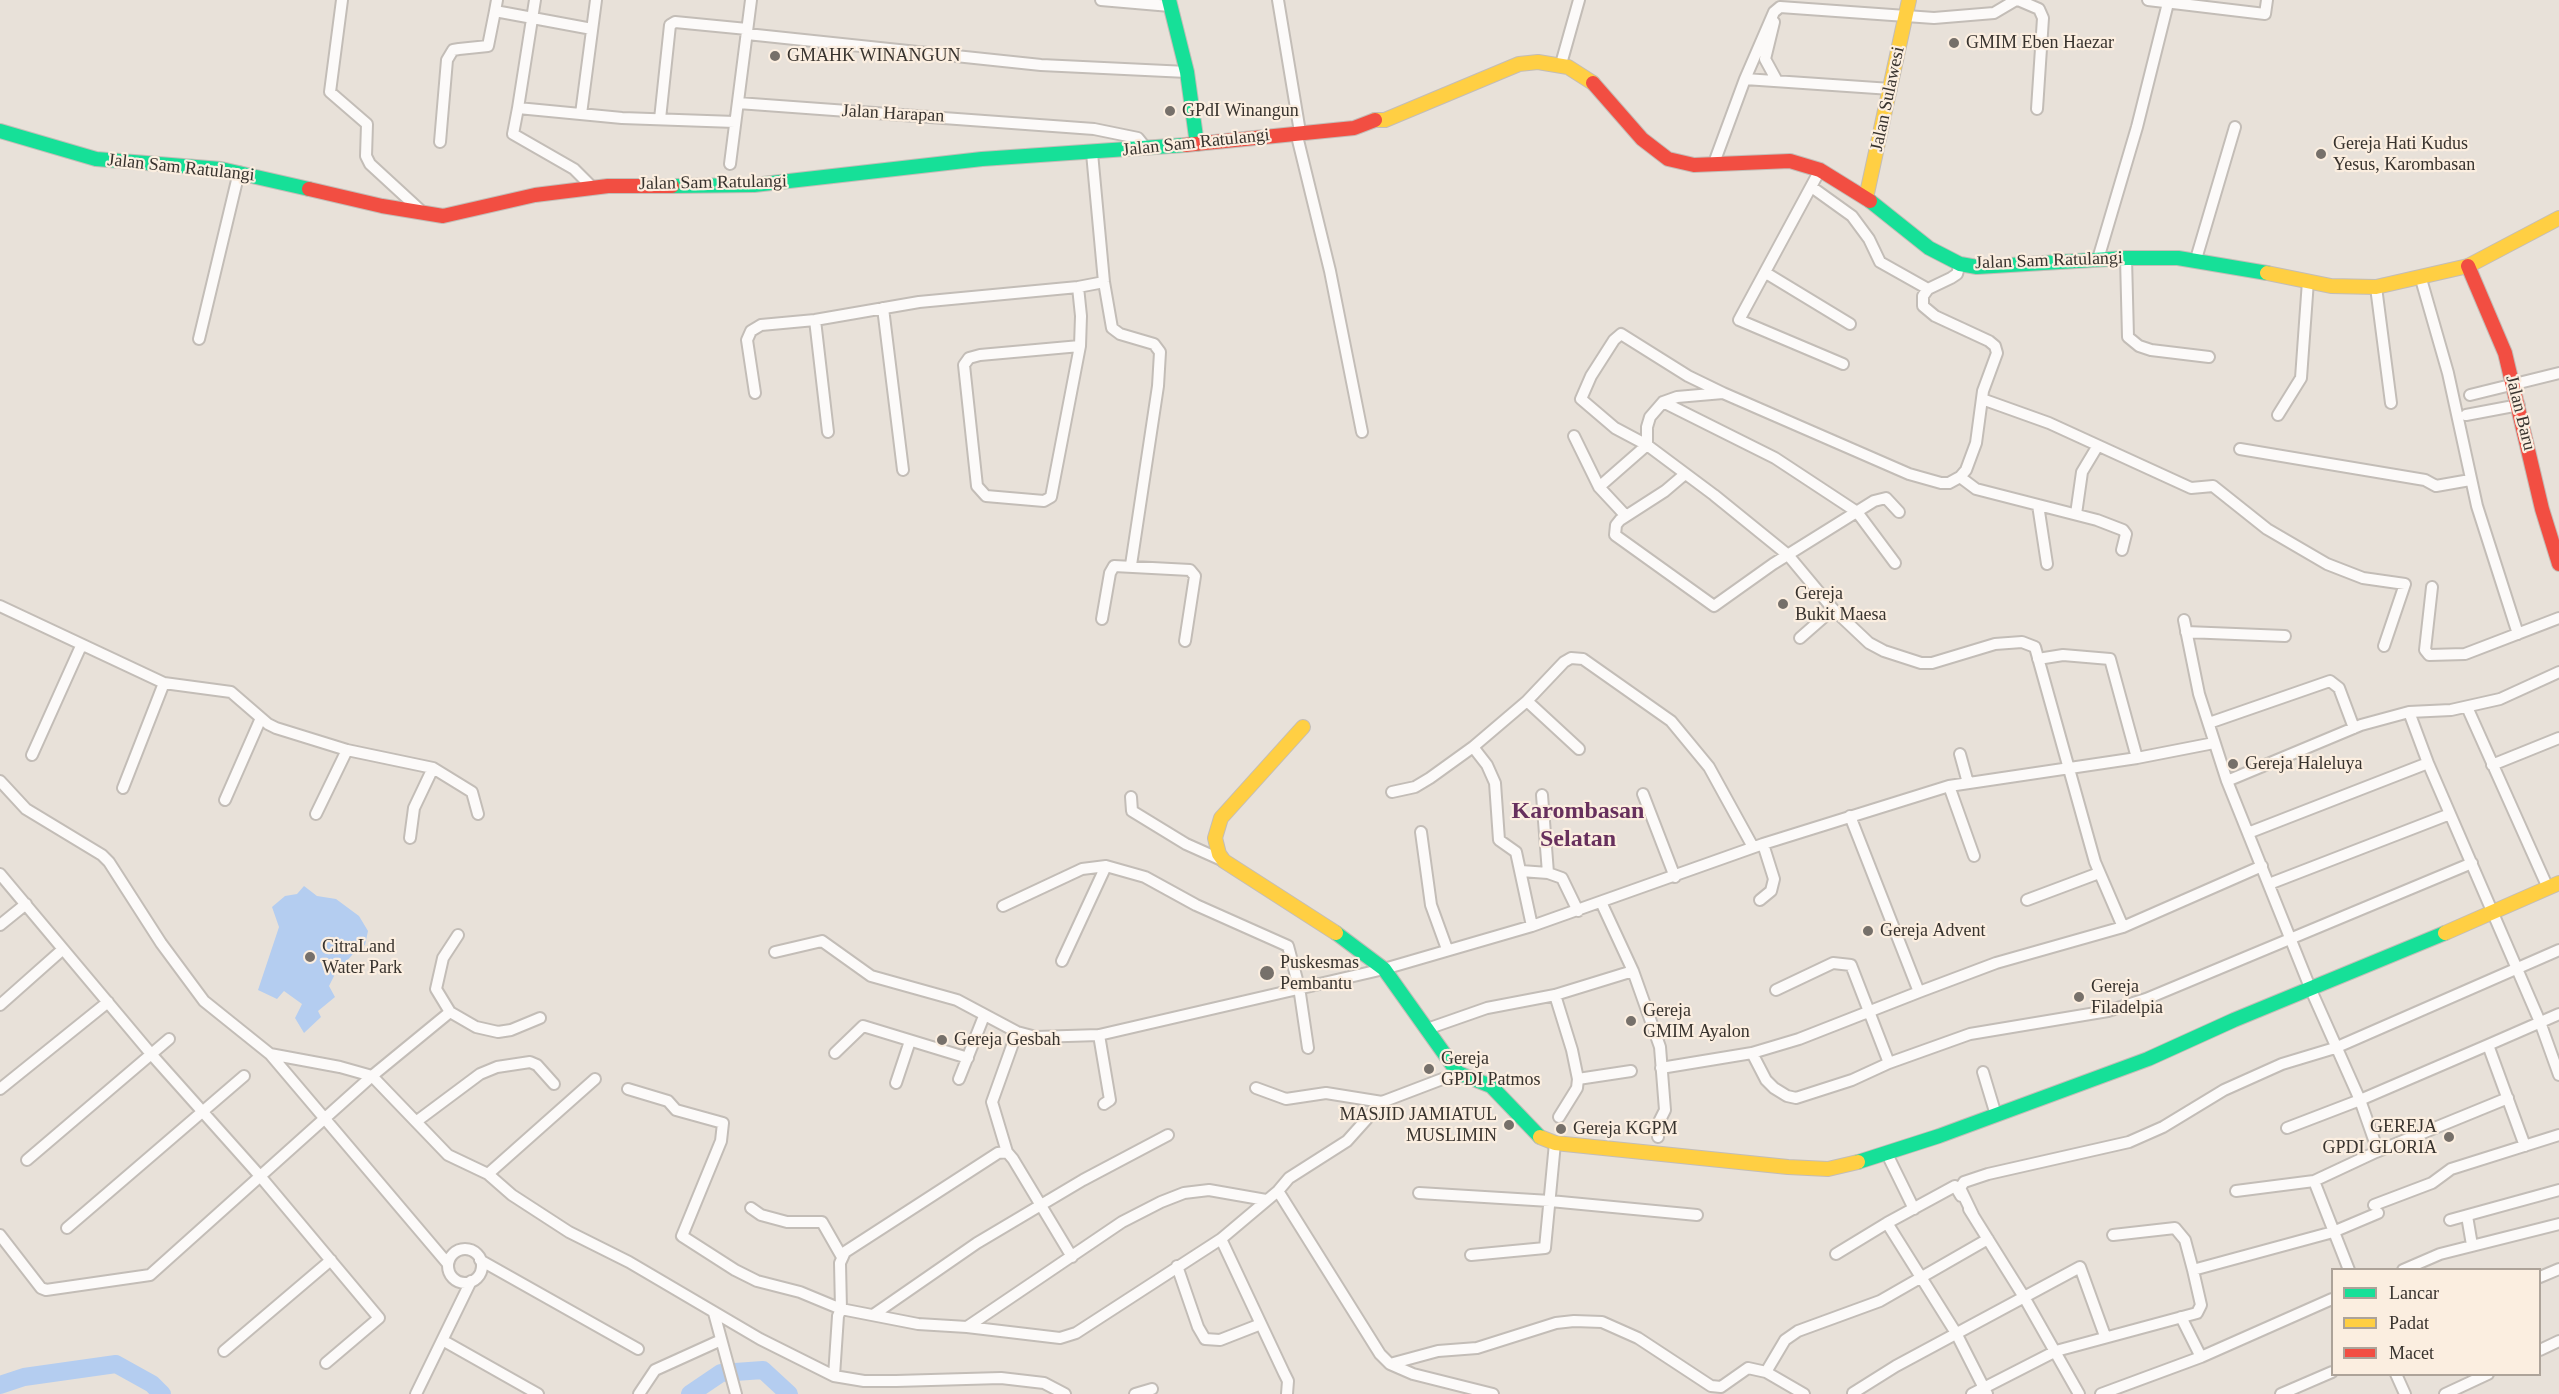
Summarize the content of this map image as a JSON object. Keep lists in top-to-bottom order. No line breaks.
{"streets":{"main road":["Jalan Sulawesi","Jalan Sam Ratulangi","Jalan Baru"],"street":["Jalan Harapan"]},"crossings":[["Jalan Sulawesi","Jalan Sam Ratulangi"],["Jalan Harapan","Jalan Sam Ratulangi"],["Jalan Sam Ratulangi","Jalan Baru"]],"districts":["Karombasan Selatan"],"places":["GMIM Eben Haezar","GMAHK WINANGUN","GPdI Winangun","Gereja Hati Kudus Yesus, Karombasan","Gereja Bukit Maesa","Gereja Haleluya","Gereja Advent","CitraLand Water Park","Puskesmas Pembantu","Gereja Filadelpia","Gereja GMIM Ayalon","Gereja Gesbah","Gereja GPDI Patmos","MASJID JAMIATUL MUSLIMIN","Gereja KGPM","GEREJA GPDI GLORIA"],"legend":["Lancar","Padat","Macet"]}
